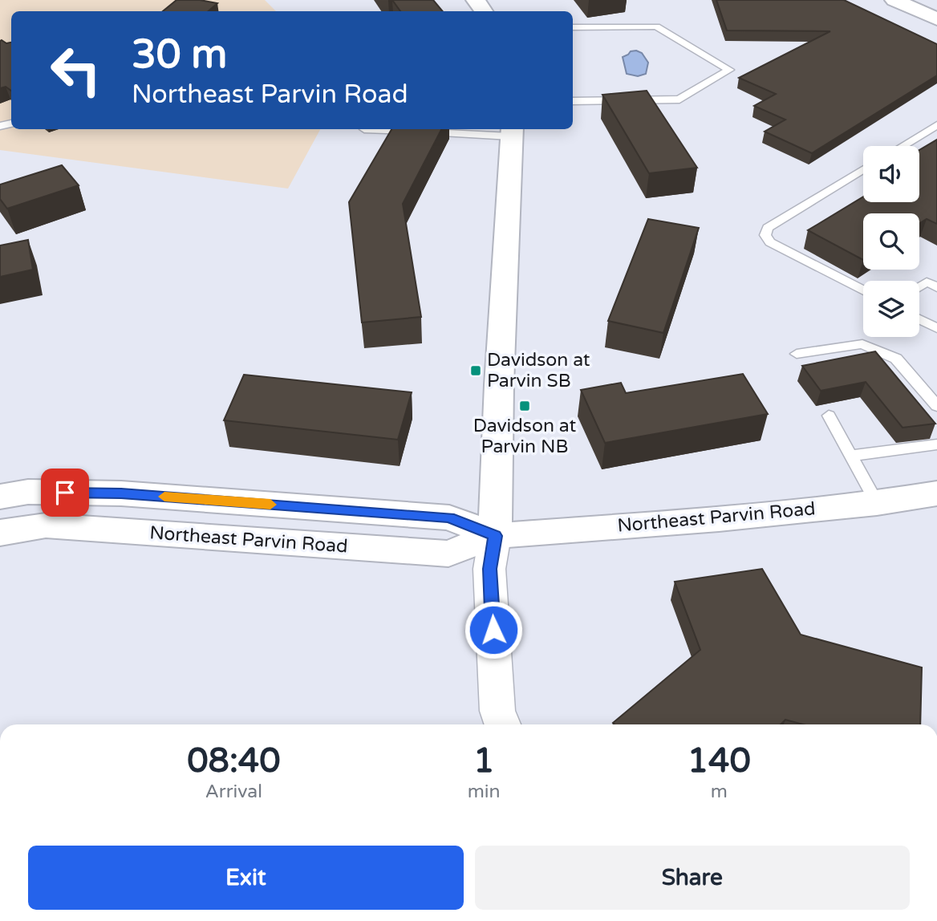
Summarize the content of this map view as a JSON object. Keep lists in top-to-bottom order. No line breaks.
{"streets":{"main road":["Northeast Parvin Road"]},"places":{"transit":["Davidson at Parvin SB","Davidson at Parvin NB"]},"page":{"turn":["30 m","Northeast Parvin Road"],"eta":["08:40","Arrival","1","min","140","m"],"buttons":["Exit","Share"]}}
